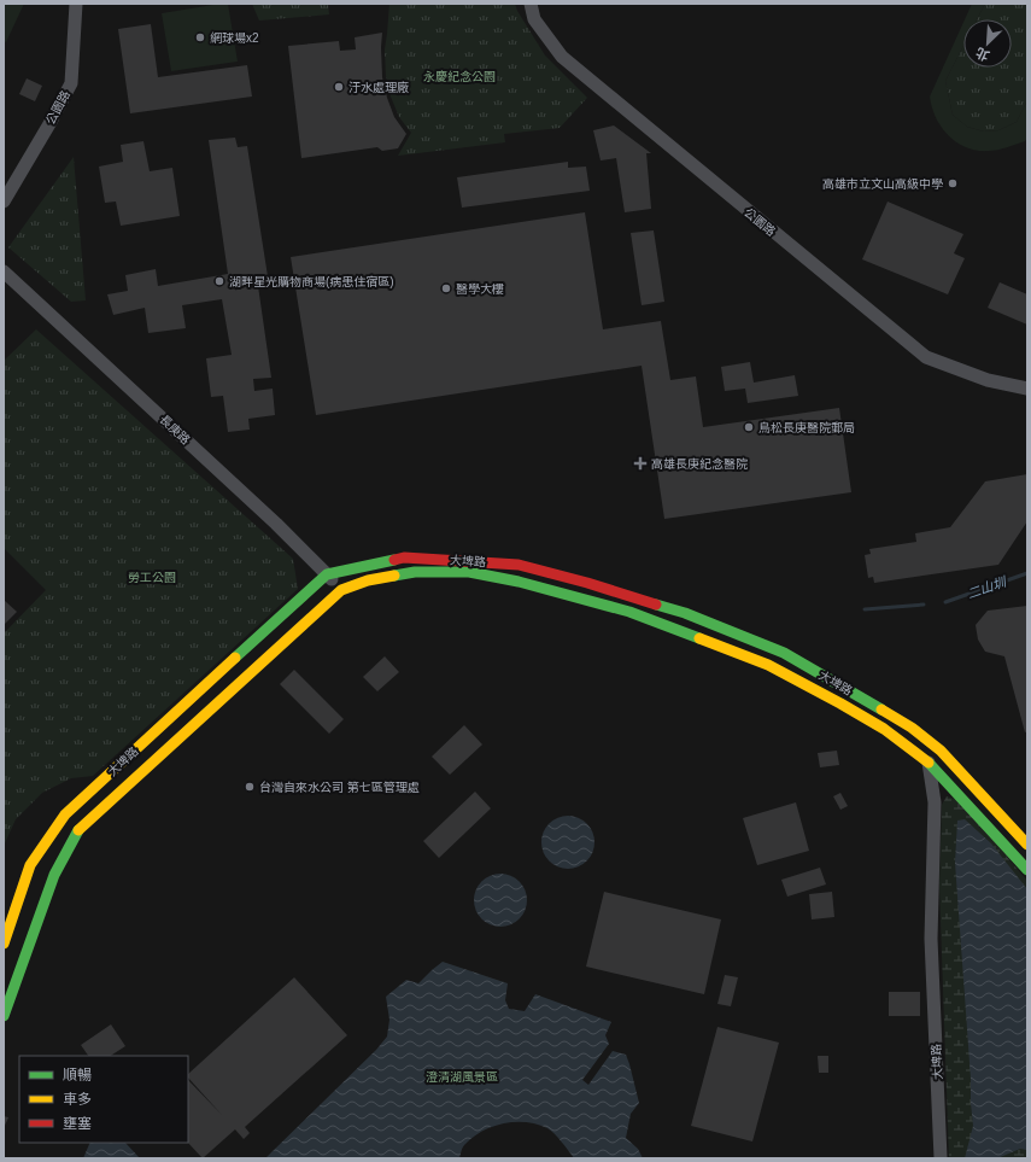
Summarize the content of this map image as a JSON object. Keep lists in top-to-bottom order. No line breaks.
{"streets":{"main road":["大埤路"],"street":["公園路","長庚路"]},"crossings":[["長庚路","大埤路"]],"water":["二山圳"],"parks":["永慶紀念公園","勞工公園","澄清湖風景區"],"places":{"other":["網球場x2","汙水處理廠","高雄市立文山高級中學","湖畔星光購物商場(病患住宿區)","醫學大樓","鳥松長庚醫院郵局","台灣自來水公司 第七區管理處"],"health":["高雄長庚紀念醫院"]},"legend":["順暢","車多","壅塞"],"north":"bottom left"}
